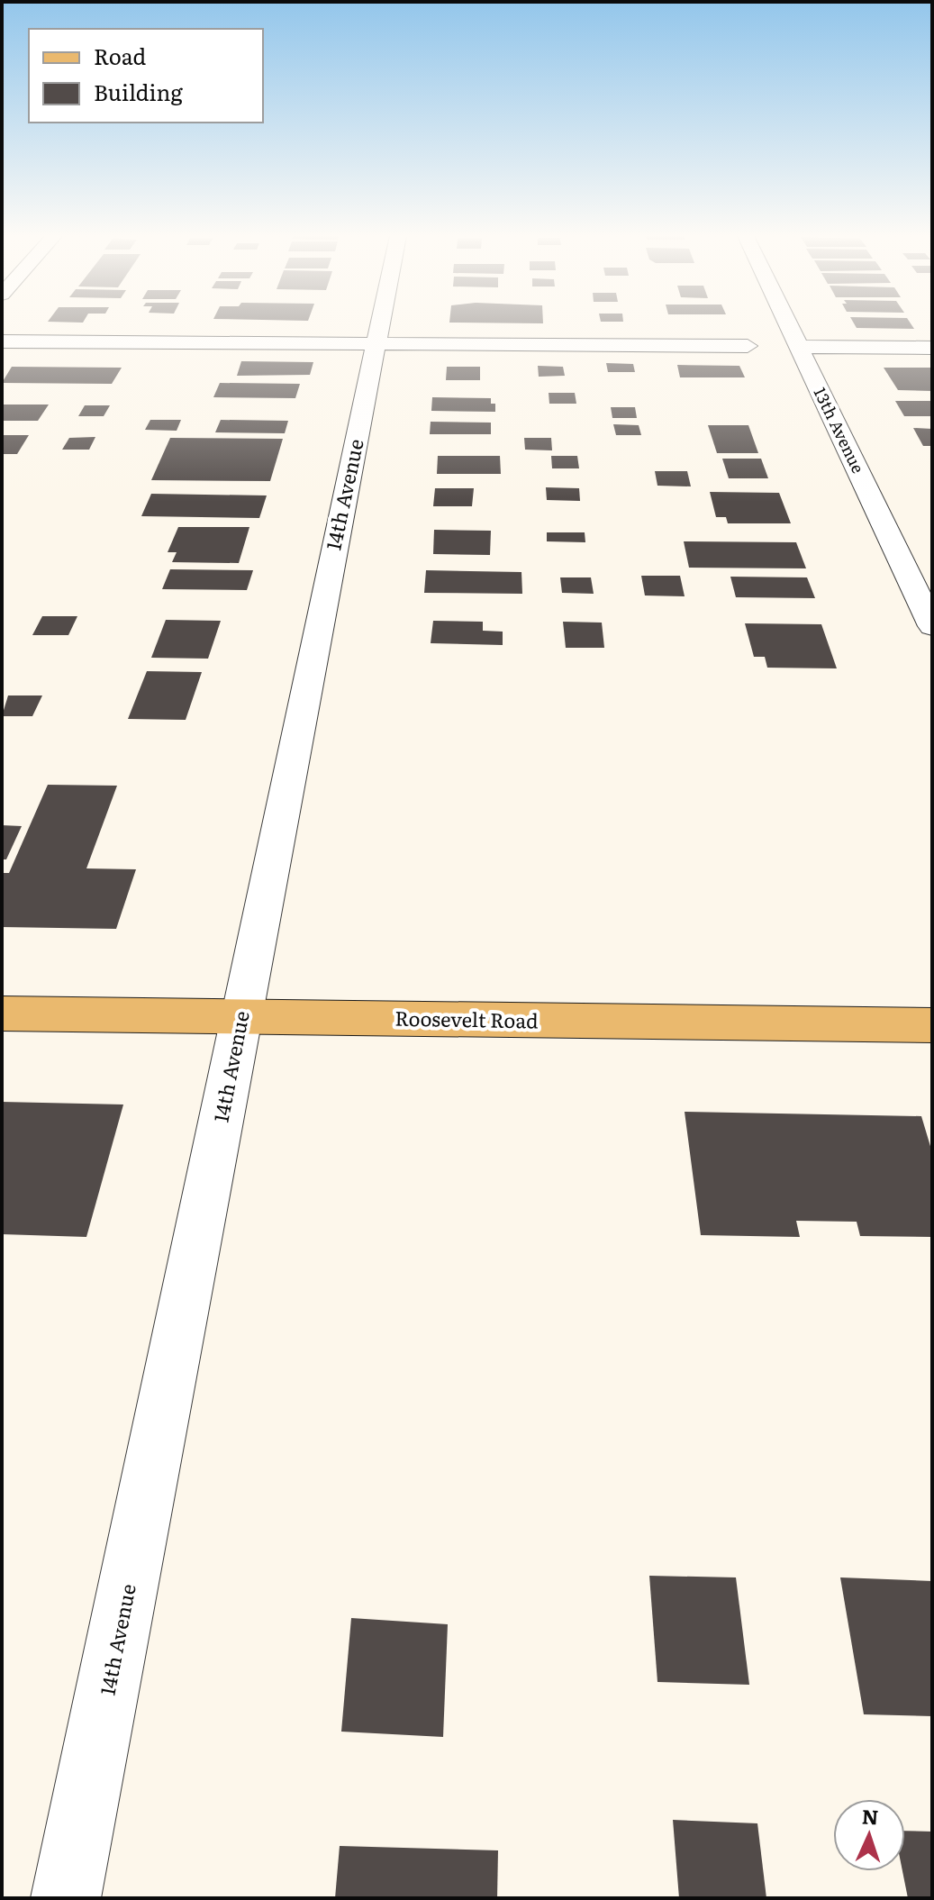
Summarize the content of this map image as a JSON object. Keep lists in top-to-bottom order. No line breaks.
{"streets":{"main road":["Roosevelt Road"],"street":["13th Avenue","14th Avenue"]},"crossings":[["14th Avenue","Roosevelt Road"]],"legend":["Road","Building"],"north":"top"}
